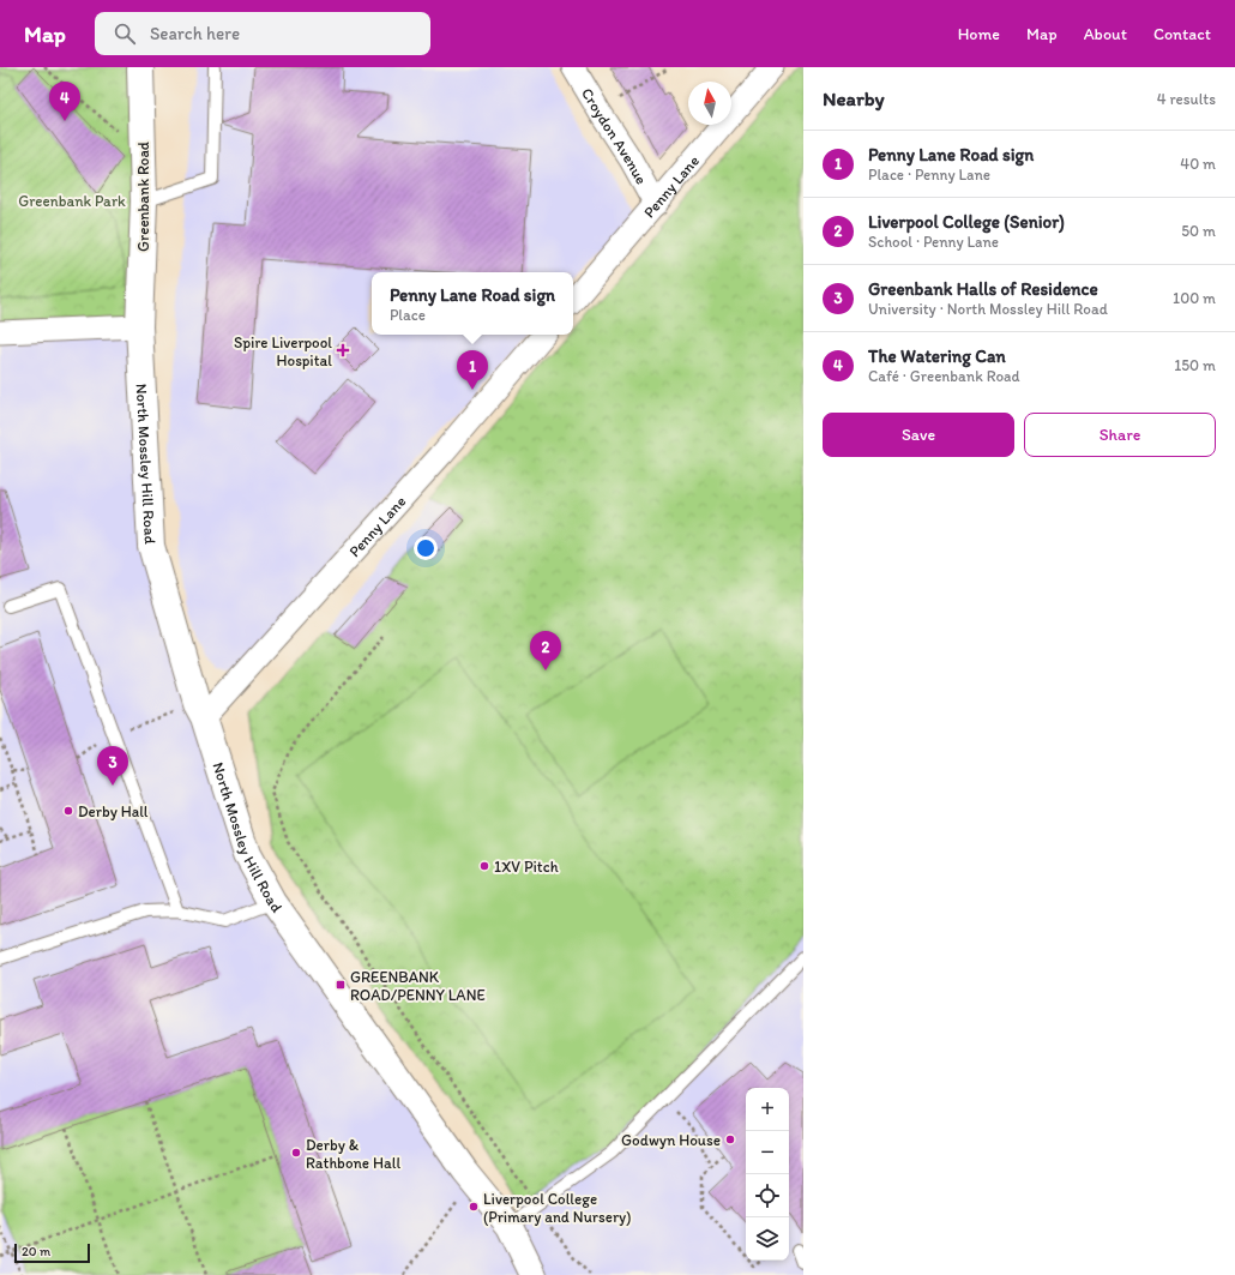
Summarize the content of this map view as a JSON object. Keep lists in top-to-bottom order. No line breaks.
{"streets":{"street":["Croydon Avenue","Penny Lane","Greenbank Road","North Mossley Hill Road"]},"crossings":[["Croydon Avenue","Penny Lane"],["Penny Lane","North Mossley Hill Road"],["Greenbank Road","North Mossley Hill Road"]],"parks":["Greenbank Park"],"places":{"health":["Spire Liverpool Hospital"],"other":["Derby Hall","1XV Pitch","Godwyn House","Derby & Rathbone Hall","Liverpool College (Primary and Nursery)"],"transit":["GREENBANK ROAD/PENNY LANE"]},"scale_bar":"20 m","north":"top","page":{"header":"Map","search":"Search here","nav":["Home","Map","About","Contact"],"heading":["Nearby","4 results"],"pins":["4","1","2","3"],"list":[{"mark":"1","name":"Penny Lane Road sign","note":"Place · Penny Lane","value":"40 m"},{"mark":"2","name":"Liverpool College (Senior)","note":"School · Penny Lane","value":"50 m"},{"mark":"3","name":"Greenbank Halls of Residence","note":"University · North Mossley Hill Road","value":"100 m"},{"mark":"4","name":"The Watering Can","note":"Café · Greenbank Road","value":"150 m"}],"popup":["Penny Lane Road sign","Place"],"buttons":["Save","Share"],"map_buttons":["+","−"],"scale":"20 m"}}
